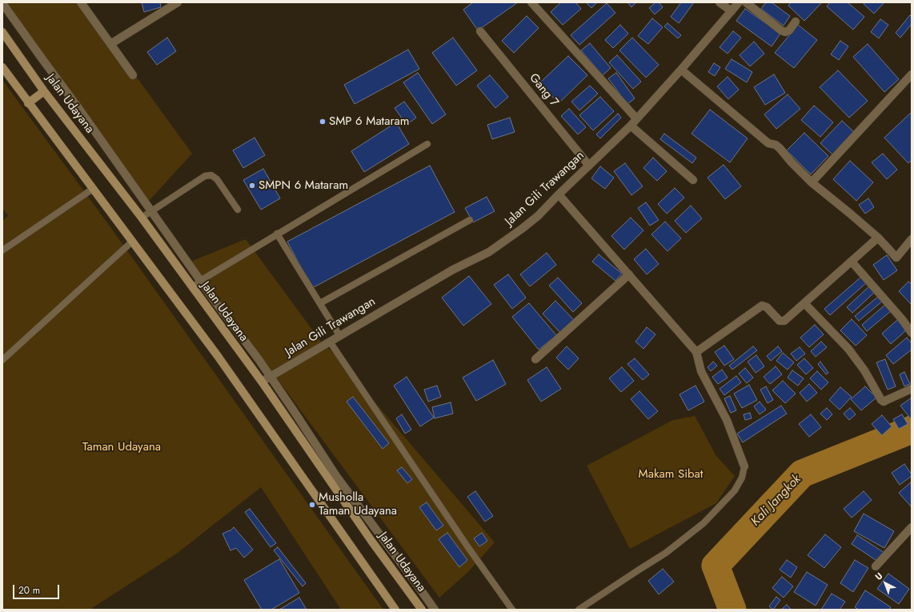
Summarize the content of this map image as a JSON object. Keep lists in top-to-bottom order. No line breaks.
{"streets":{"main road":["Jalan Udayana"],"street":["Gang 7","Jalan Gili Trawangan"]},"crossings":[["Gang 7","Jalan Gili Trawangan"],["Jalan Udayana","Jalan Gili Trawangan"]],"water":["Kali Jangkok"],"parks":["Taman Udayana","Makam Sibat"],"places":["SMP 6 Mataram","SMPN 6 Mataram","Musholla Taman Udayana"],"scale_bar":"20 m","north":"top left"}
